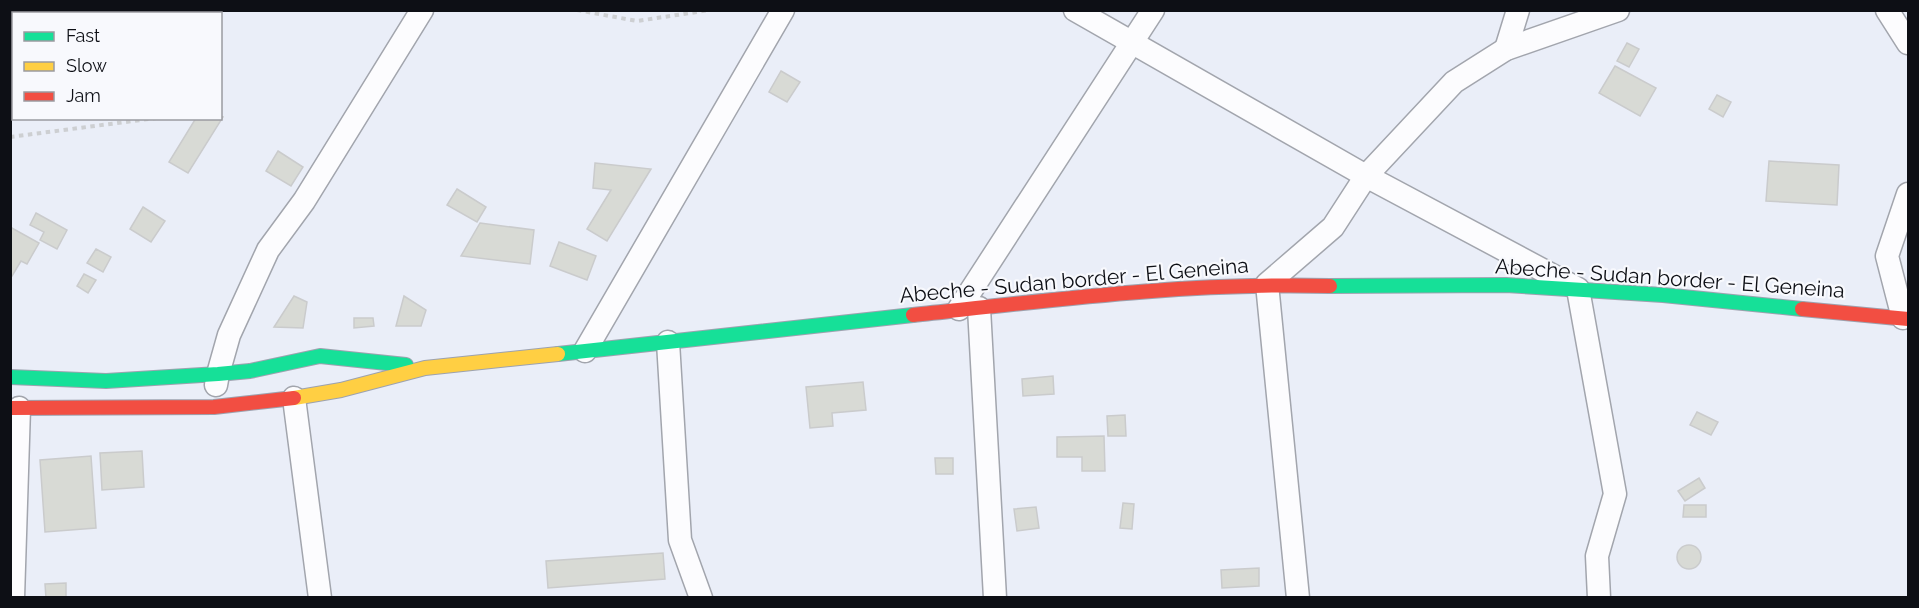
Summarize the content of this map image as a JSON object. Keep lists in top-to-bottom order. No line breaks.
{"streets":{"highway":["Abeche - Sudan border - El Geneina"]},"legend":["Fast","Slow","Jam"]}
